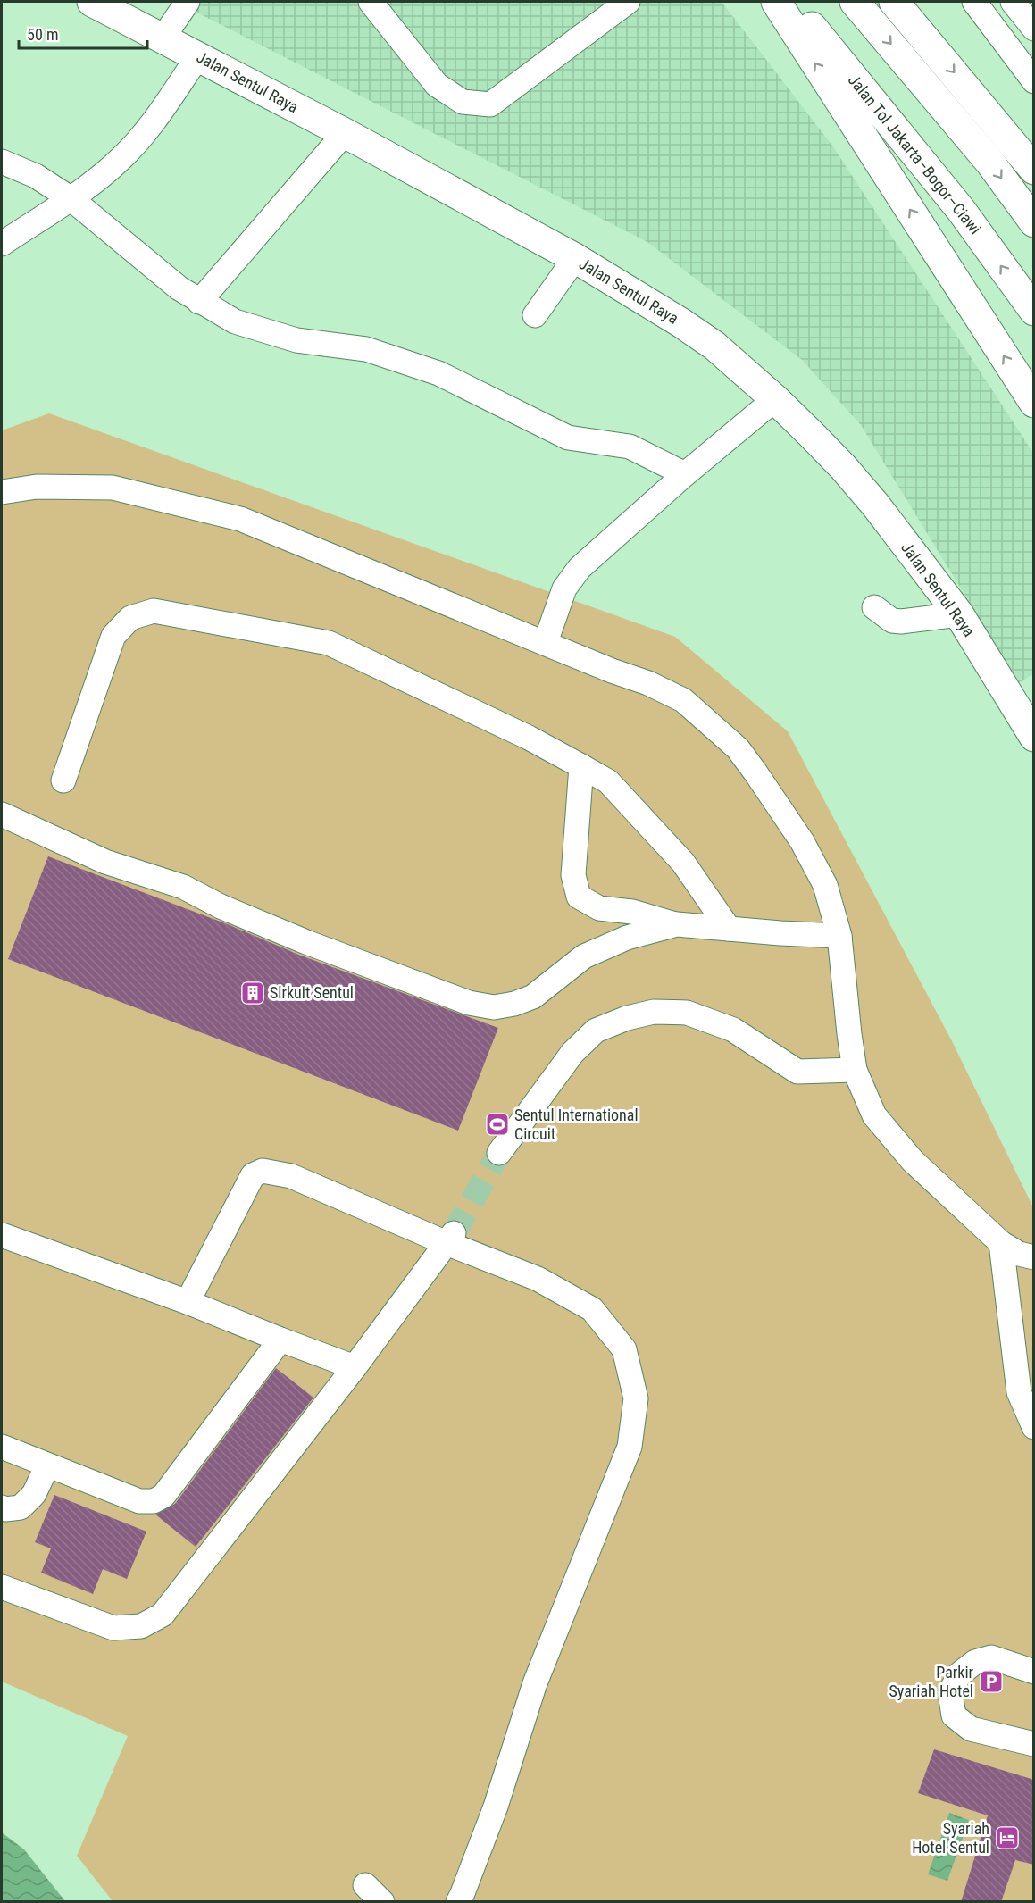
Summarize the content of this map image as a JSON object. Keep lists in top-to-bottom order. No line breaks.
{"streets":{"main road":["Jalan Sentul Raya","Jalan Tol Jakarta–Bogor–Ciawi"]},"places":{"building":["Sirkuit Sentul"],"sports":["Sentul International Circuit"],"parking":["Parkir Syariah Hotel"],"hotel":["Syariah Hotel Sentul"]},"scale_bar":"50 m"}
